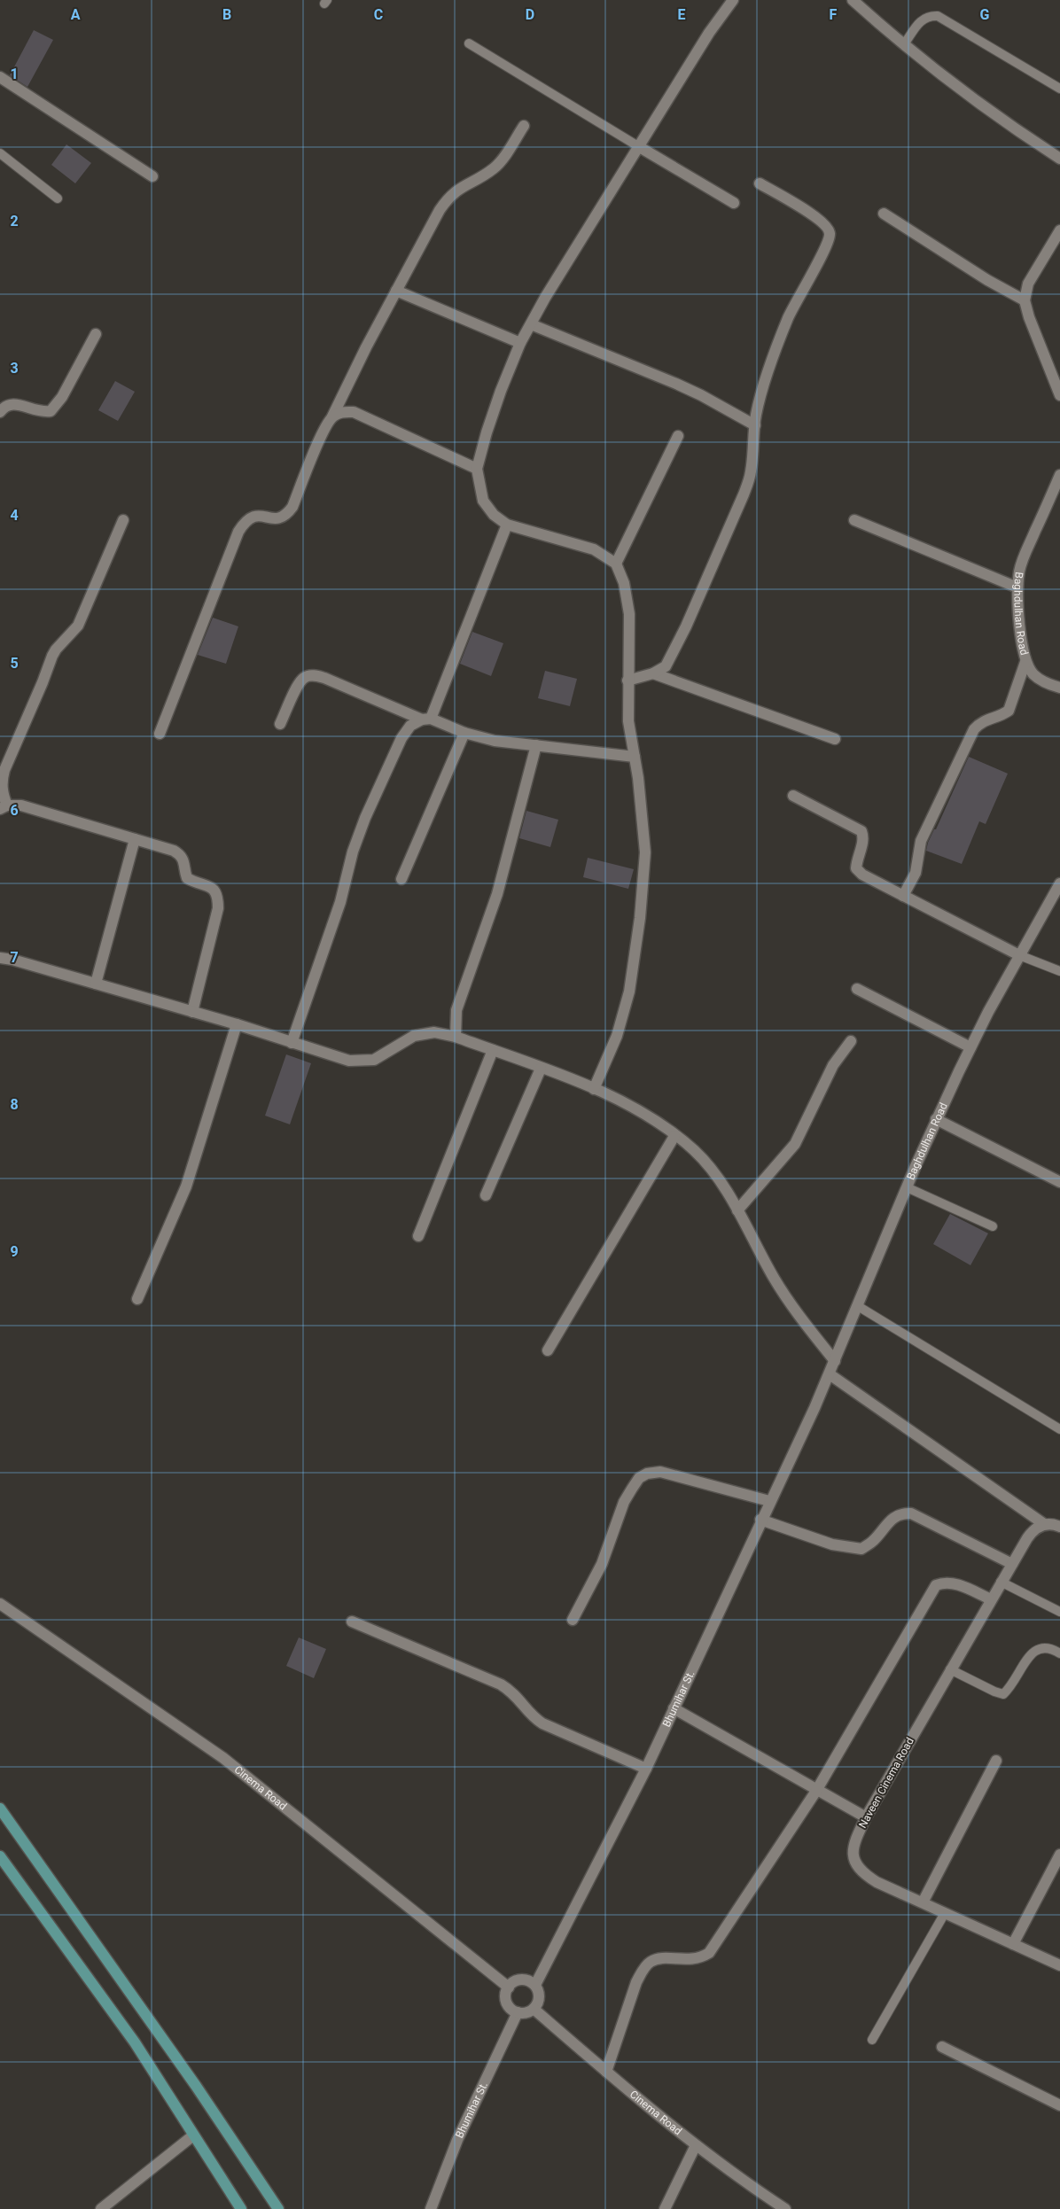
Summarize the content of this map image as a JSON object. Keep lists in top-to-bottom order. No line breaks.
{"streets":{"street":["Baghdulhan Road","Bhumihar St.","Naveen Cinema Road","Cinema Road"]},"crossings":[["Baghdulhan Road","Bhumihar St."],["Bhumihar St.","Cinema Road"]],"grid":{"columns":["A","B","C","D","E","F","G"],"rows":["1","2","3","4","5","6","7","8","9"]}}
